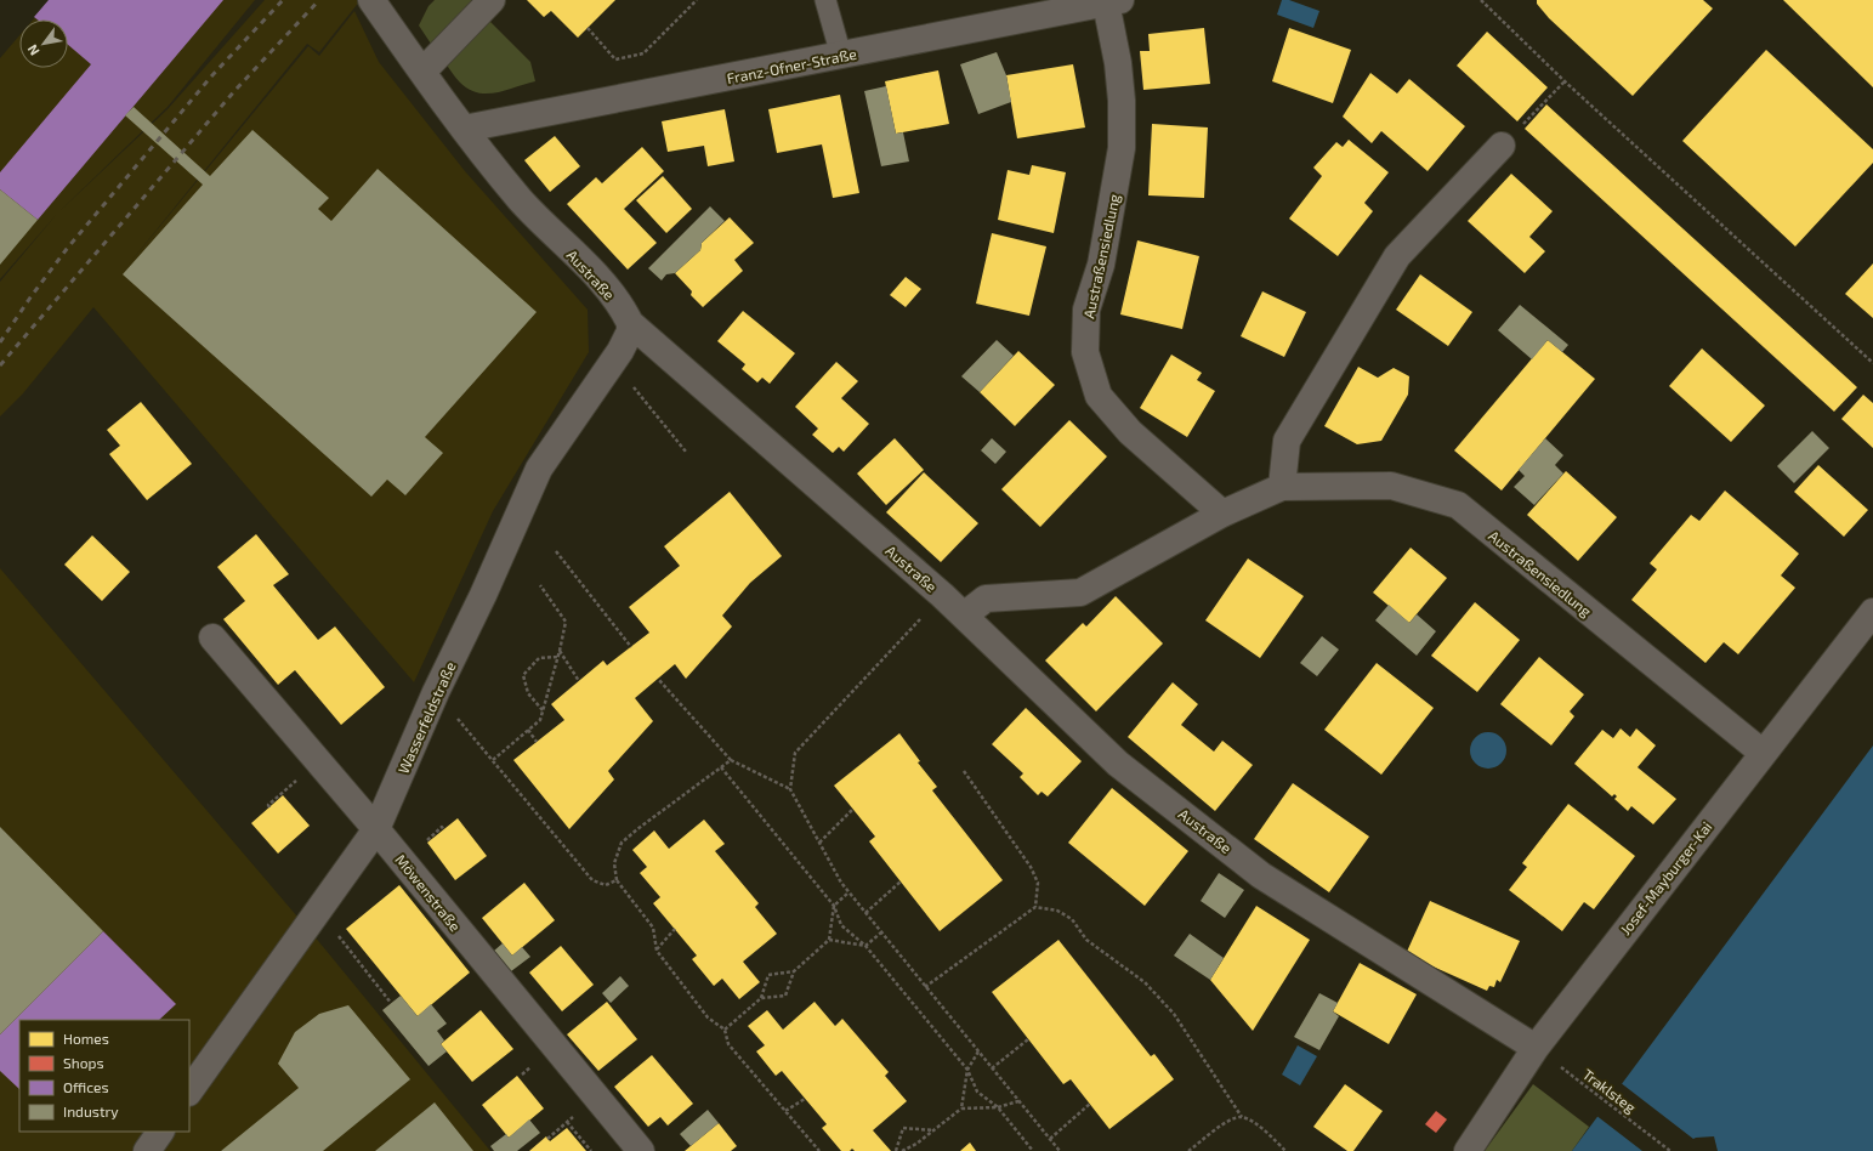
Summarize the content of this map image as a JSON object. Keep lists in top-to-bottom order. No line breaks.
{"streets":{"street":["Franz-Ofner-Straße","Austraßensiedlung","Austraße","Wasserfeldstraße","Josef-Mayburger-Kai","Möwenstraße"],"path":["Traklsteg"]},"crossings":[["Franz-Ofner-Straße","Austraßensiedlung"],["Franz-Ofner-Straße","Austraße"],["Austraßensiedlung","Austraße"],["Austraßensiedlung","Josef-Mayburger-Kai"],["Austraße","Wasserfeldstraße"],["Austraße","Josef-Mayburger-Kai"],["Austraße","Traklsteg"],["Wasserfeldstraße","Möwenstraße"],["Josef-Mayburger-Kai","Traklsteg"]],"legend":["Homes","Shops","Offices","Industry"],"north":"bottom left"}
